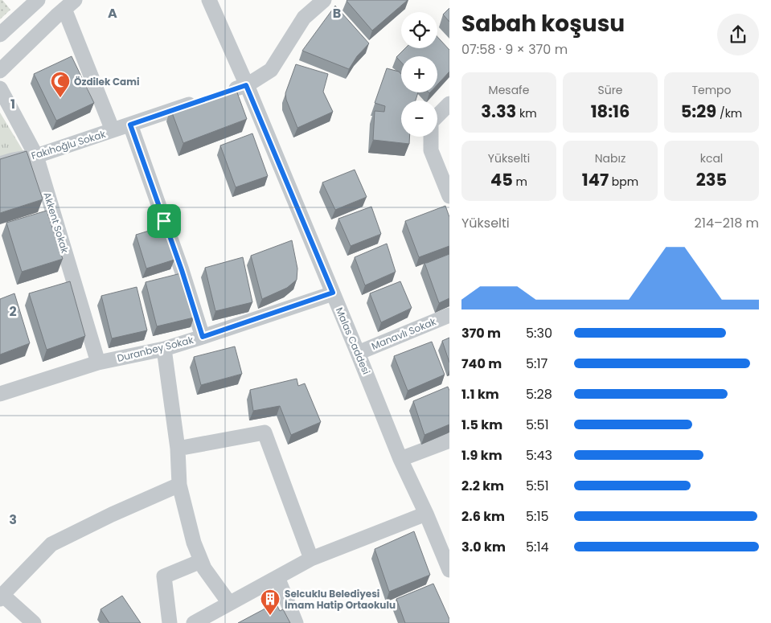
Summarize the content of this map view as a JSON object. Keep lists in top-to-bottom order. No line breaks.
{"streets":{"street":["Fakıhoğlu Sokak","Akkent Sokak","Manavlı Sokak","Malas Caddesi","Duranbey Sokak"]},"crossings":[["Fakıhoğlu Sokak","Akkent Sokak"],["Akkent Sokak","Duranbey Sokak"],["Manavlı Sokak","Malas Caddesi"],["Malas Caddesi","Duranbey Sokak"]],"places":{"mosque":["Özdilek Cami"],"building":["Selcuklu Belediyesi İmam Hatip Ortaokulu"]},"page":{"heading":["Sabah koşusu","07:58 · 9 × 370 m"],"map_buttons":["+","−"],"stats":[["Mesafe","3.33 km"],["Süre","18:16"],["Tempo","5:29 /km"],["Yükselti","45 m"],["Nabız","147 bpm"],["kcal","235"]],"chart":["Yükselti","214–218 m"],"list":[{"name":"370 m","note":"5:30"},{"name":"740 m","note":"5:17"},{"name":"1.1 km","note":"5:28"},{"name":"1.5 km","note":"5:51"},{"name":"1.9 km","note":"5:43"},{"name":"2.2 km","note":"5:51"},{"name":"2.6 km","note":"5:15"},{"name":"3.0 km","note":"5:14"}]},"grid":{"columns":["A","B"],"rows":["1","2","3"]}}
